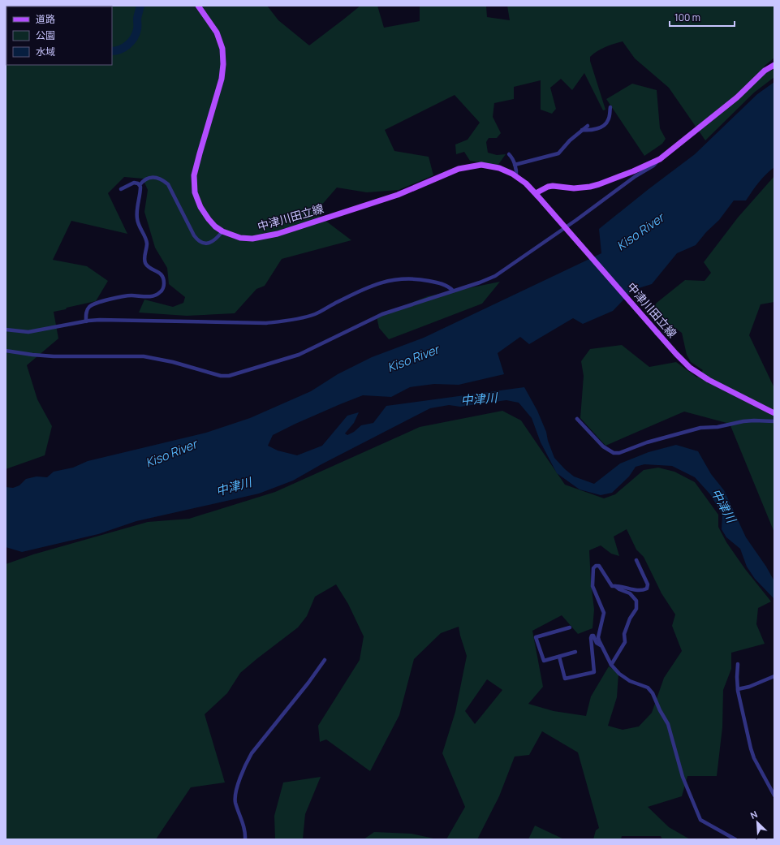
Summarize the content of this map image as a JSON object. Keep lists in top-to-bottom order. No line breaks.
{"streets":{"main road":["中津川田立線"]},"water":["Kiso River","中津川"],"legend":["道路","公園","水域"],"scale_bar":"100 m","north":"top left"}
